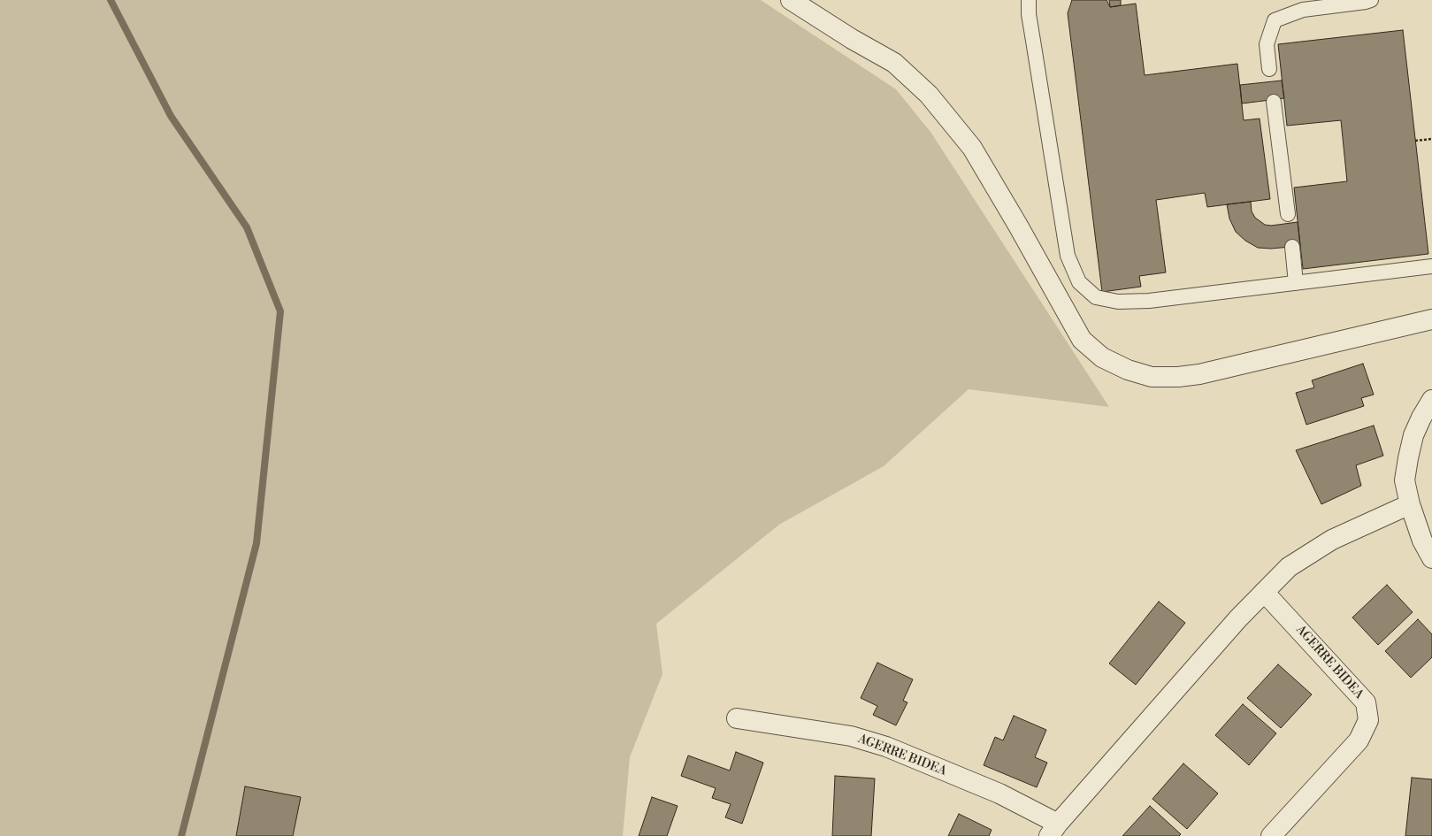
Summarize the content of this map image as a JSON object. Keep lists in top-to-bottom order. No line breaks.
{"streets":{"street":["AGERRE BIDEA"]}}
